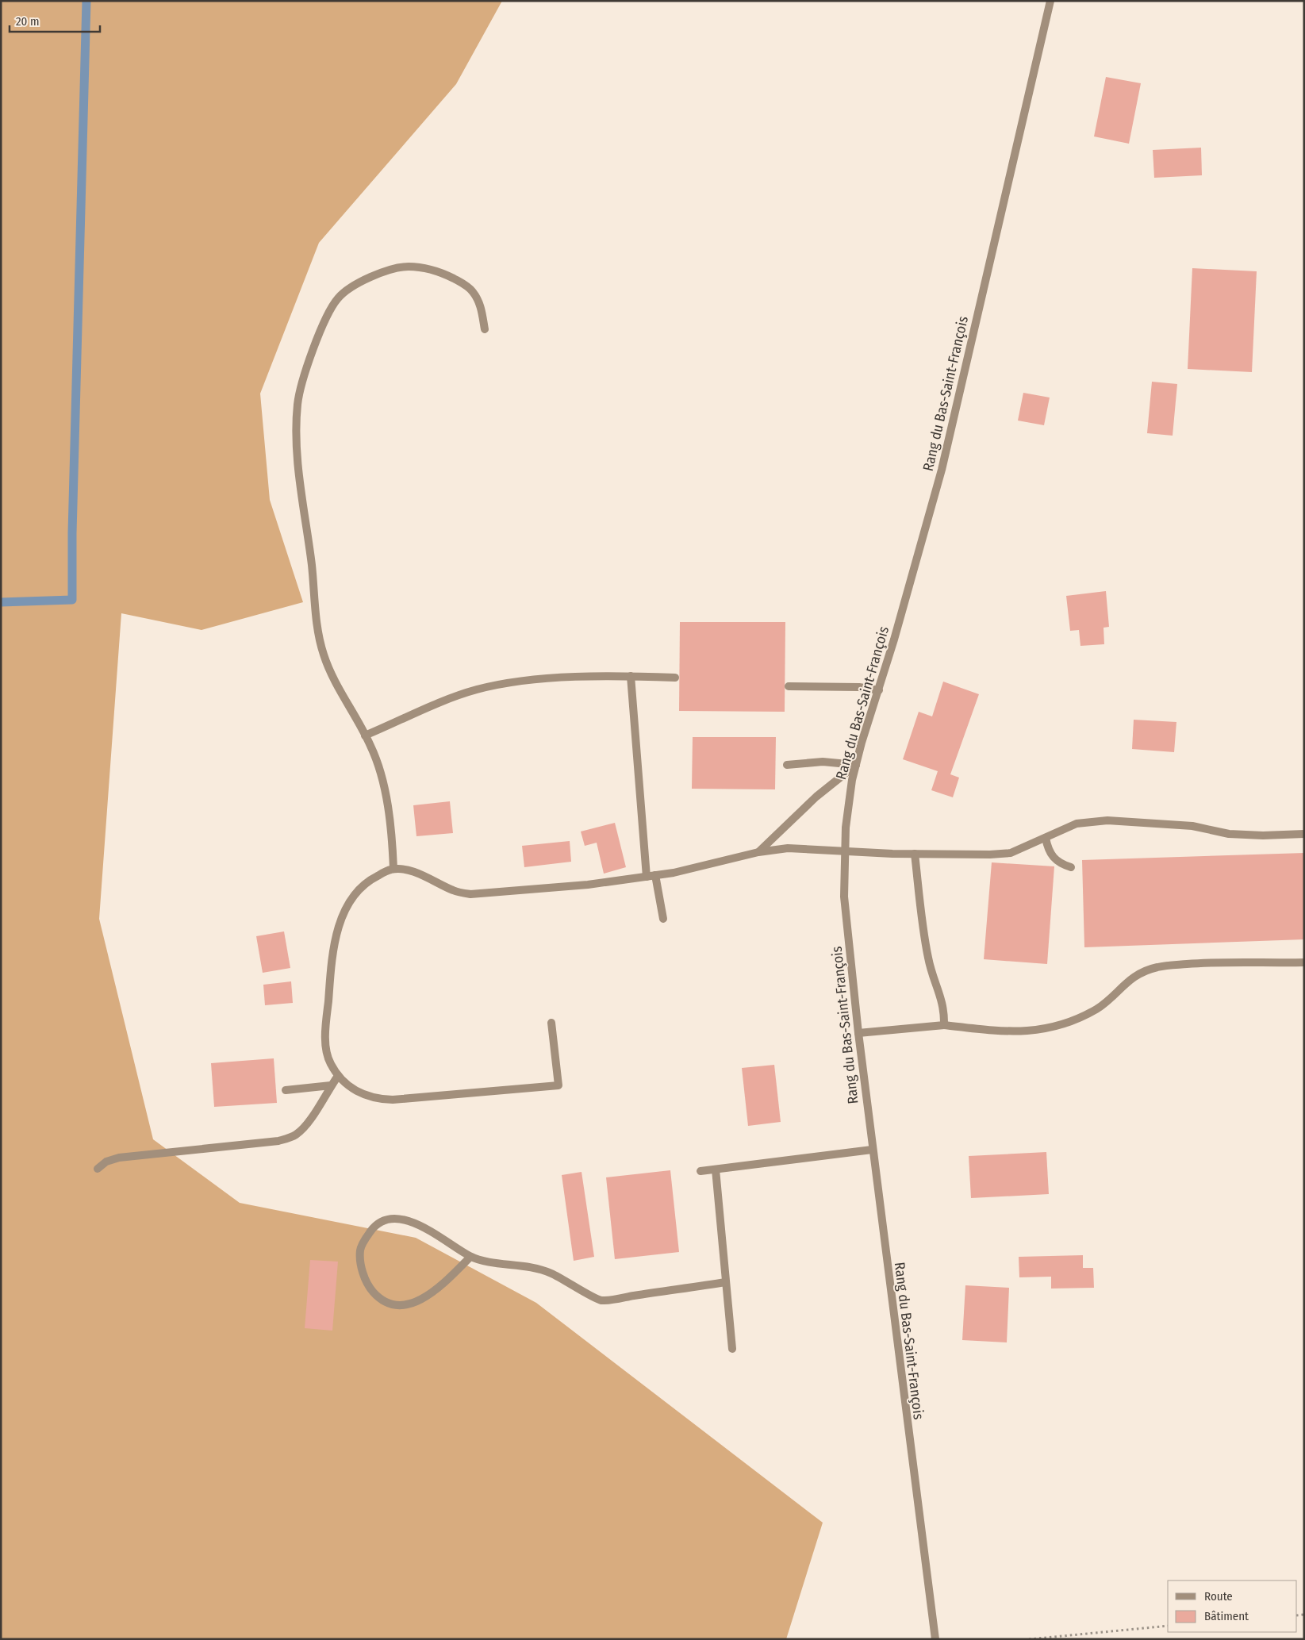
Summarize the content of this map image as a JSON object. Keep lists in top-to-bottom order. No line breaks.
{"streets":{"street":["Rang du Bas-Saint-François"]},"legend":["Route","Bâtiment"],"scale_bar":"20 m"}
